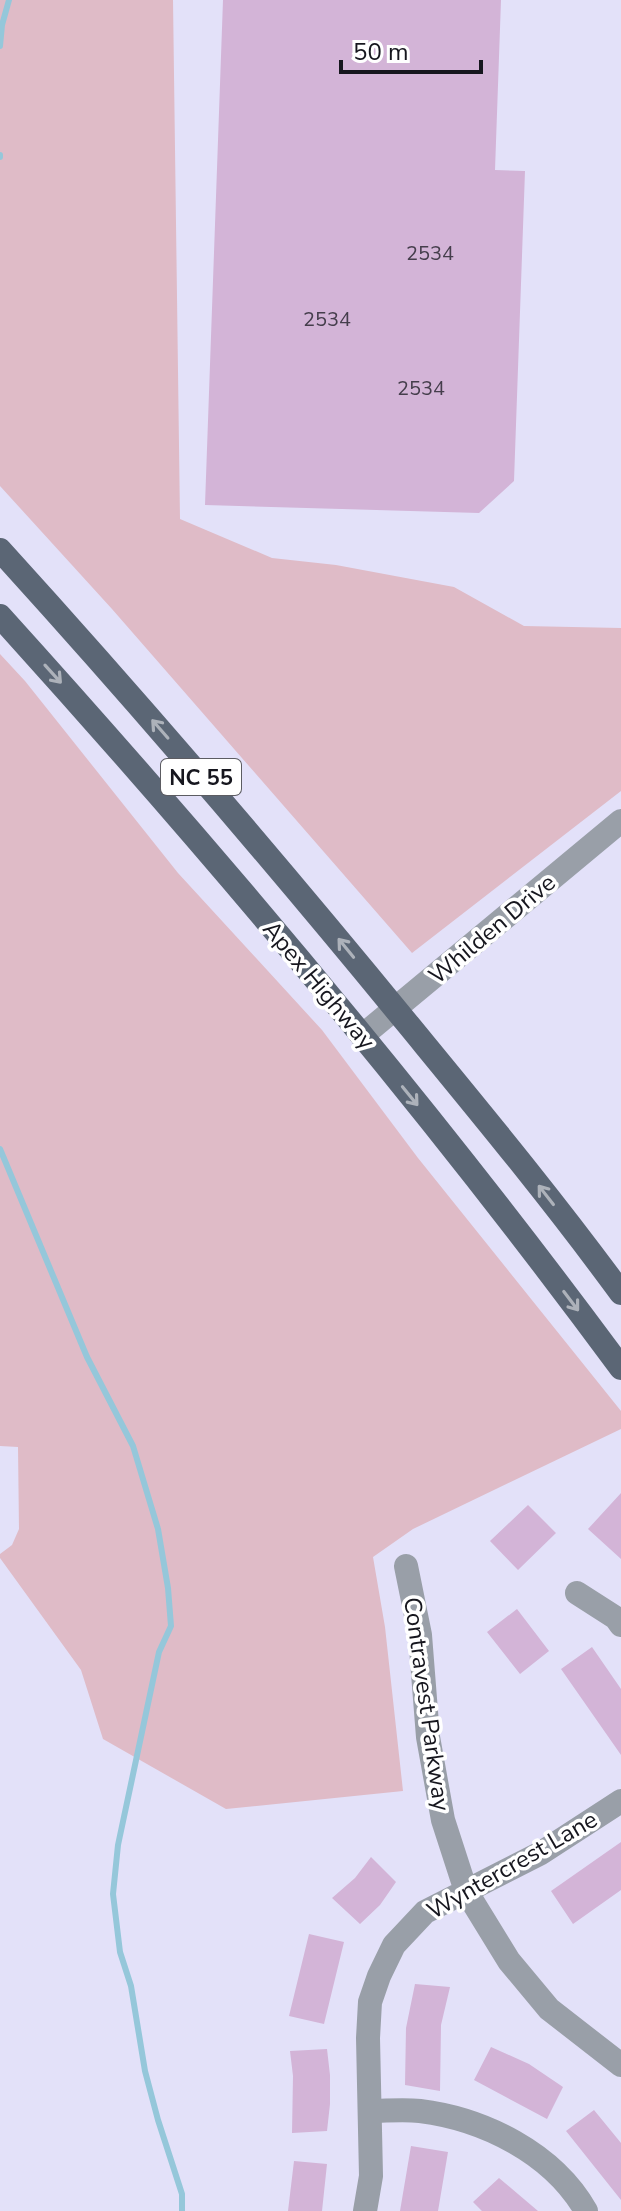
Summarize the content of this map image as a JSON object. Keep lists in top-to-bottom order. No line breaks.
{"streets":{"main road":["NC 55","Apex Highway"],"street":["Whilden Drive","Contravest Parkway","Wyntercrest Lane"]},"crossings":[["Whilden Drive","Apex Highway"],["Contravest Parkway","Wyntercrest Lane"]],"house_numbers":["2534","2534","2534"],"scale_bar":"50 m"}
